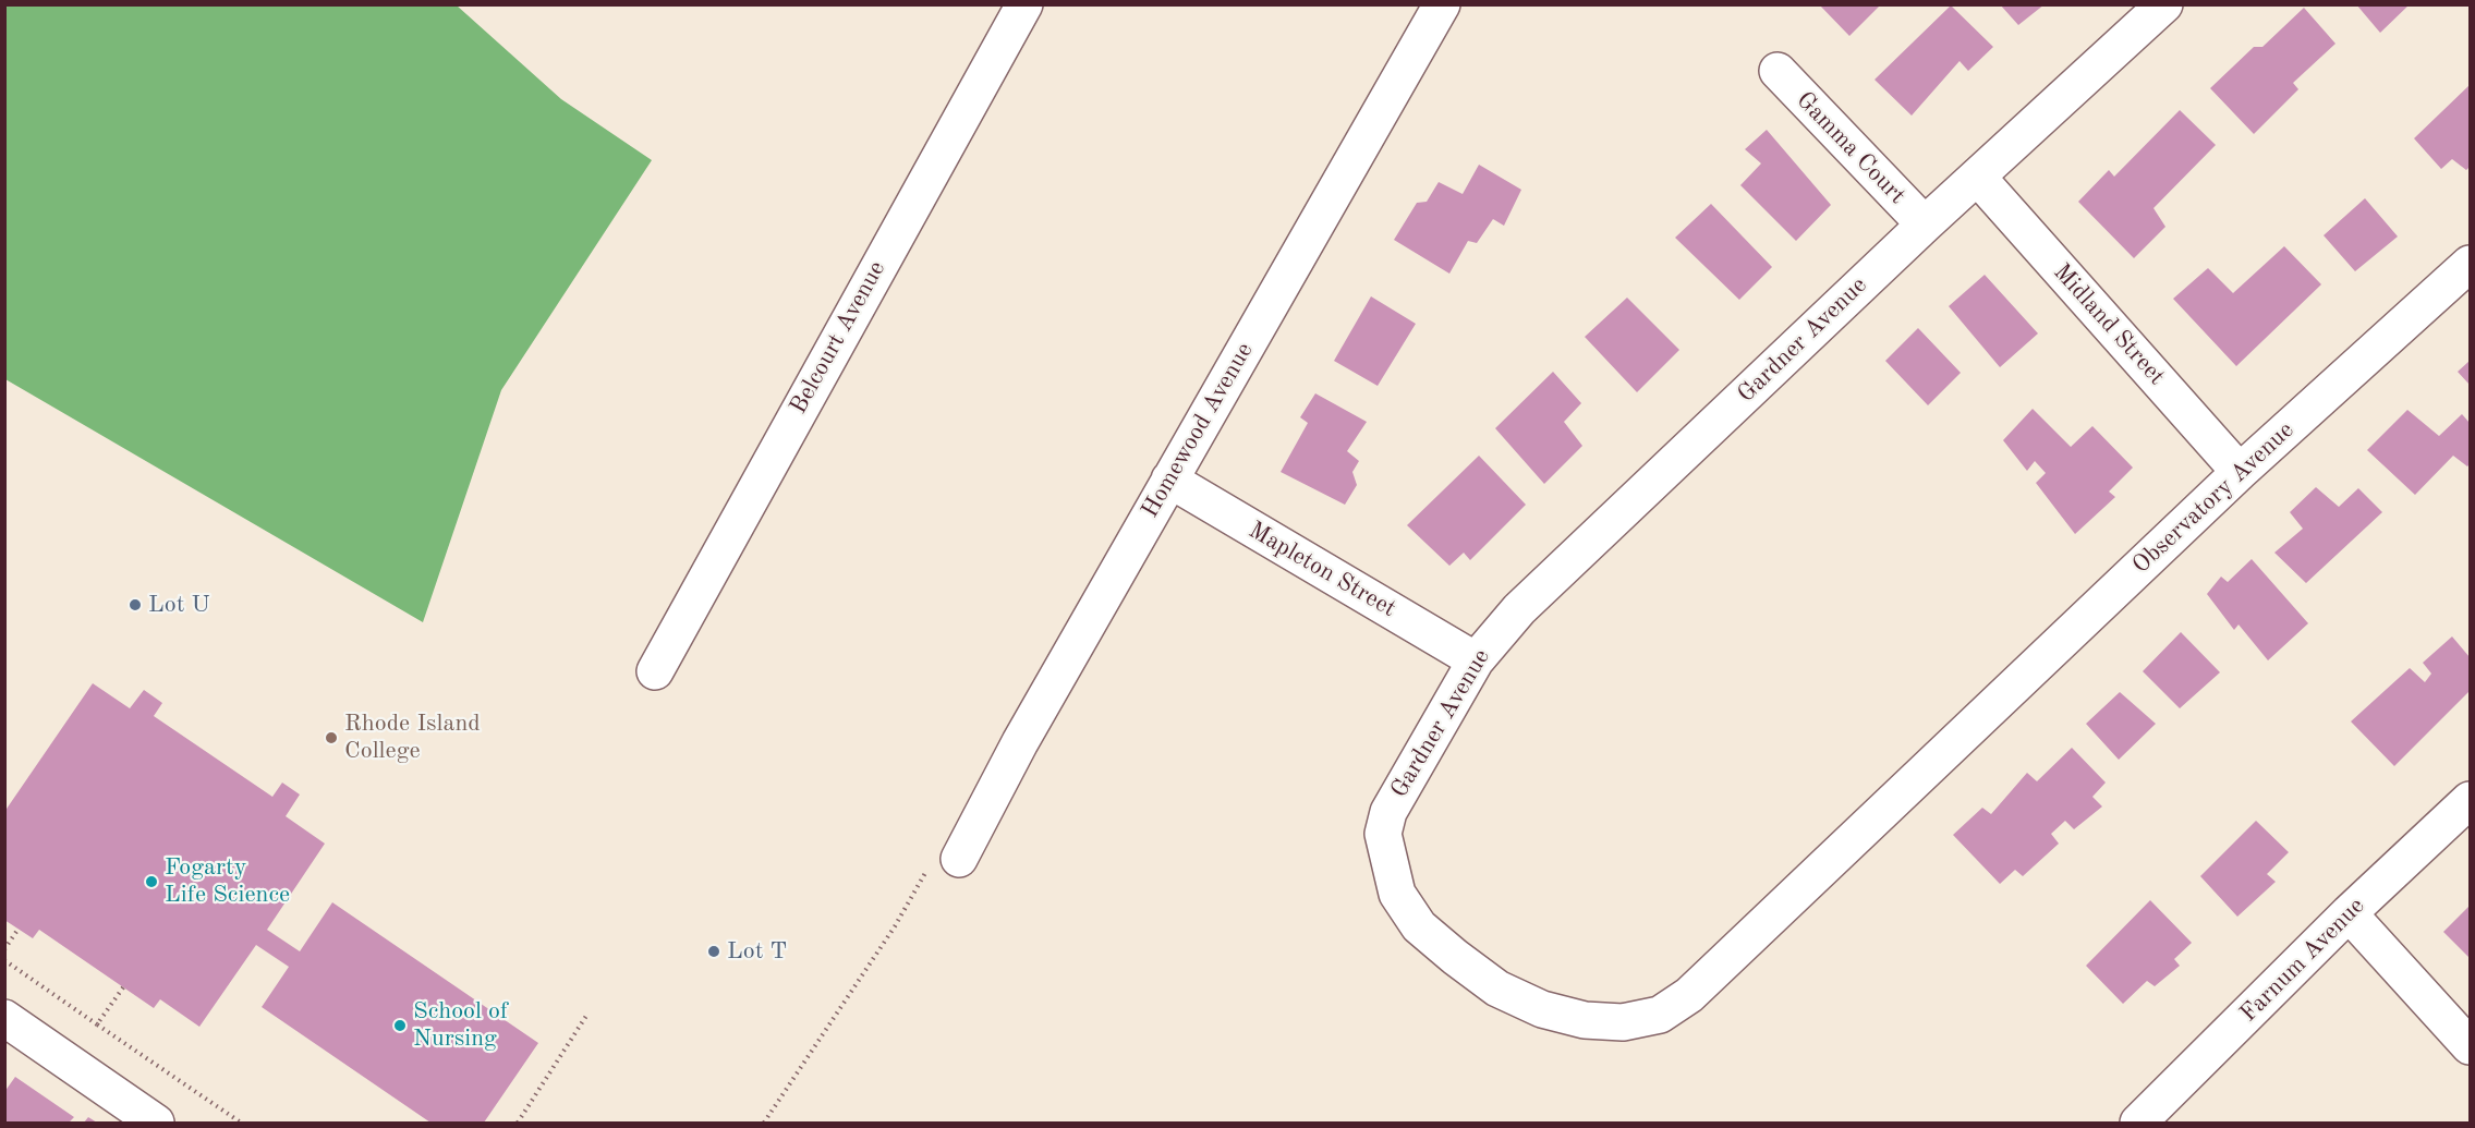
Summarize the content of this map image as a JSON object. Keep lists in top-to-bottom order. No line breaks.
{"streets":{"street":["Gamma Court","Midland Street","Belcourt Avenue","Gardner Avenue","Homewood Avenue","Observatory Avenue","Mapleton Street","Farnum Avenue"]},"crossings":[["Gamma Court","Gardner Avenue"],["Midland Street","Gardner Avenue"],["Midland Street","Observatory Avenue"],["Gardner Avenue","Observatory Avenue"],["Gardner Avenue","Mapleton Street"],["Homewood Avenue","Mapleton Street"]],"places":["Lot U","Rhode Island College","Fogarty Life Science","Lot T","School of Nursing"]}
